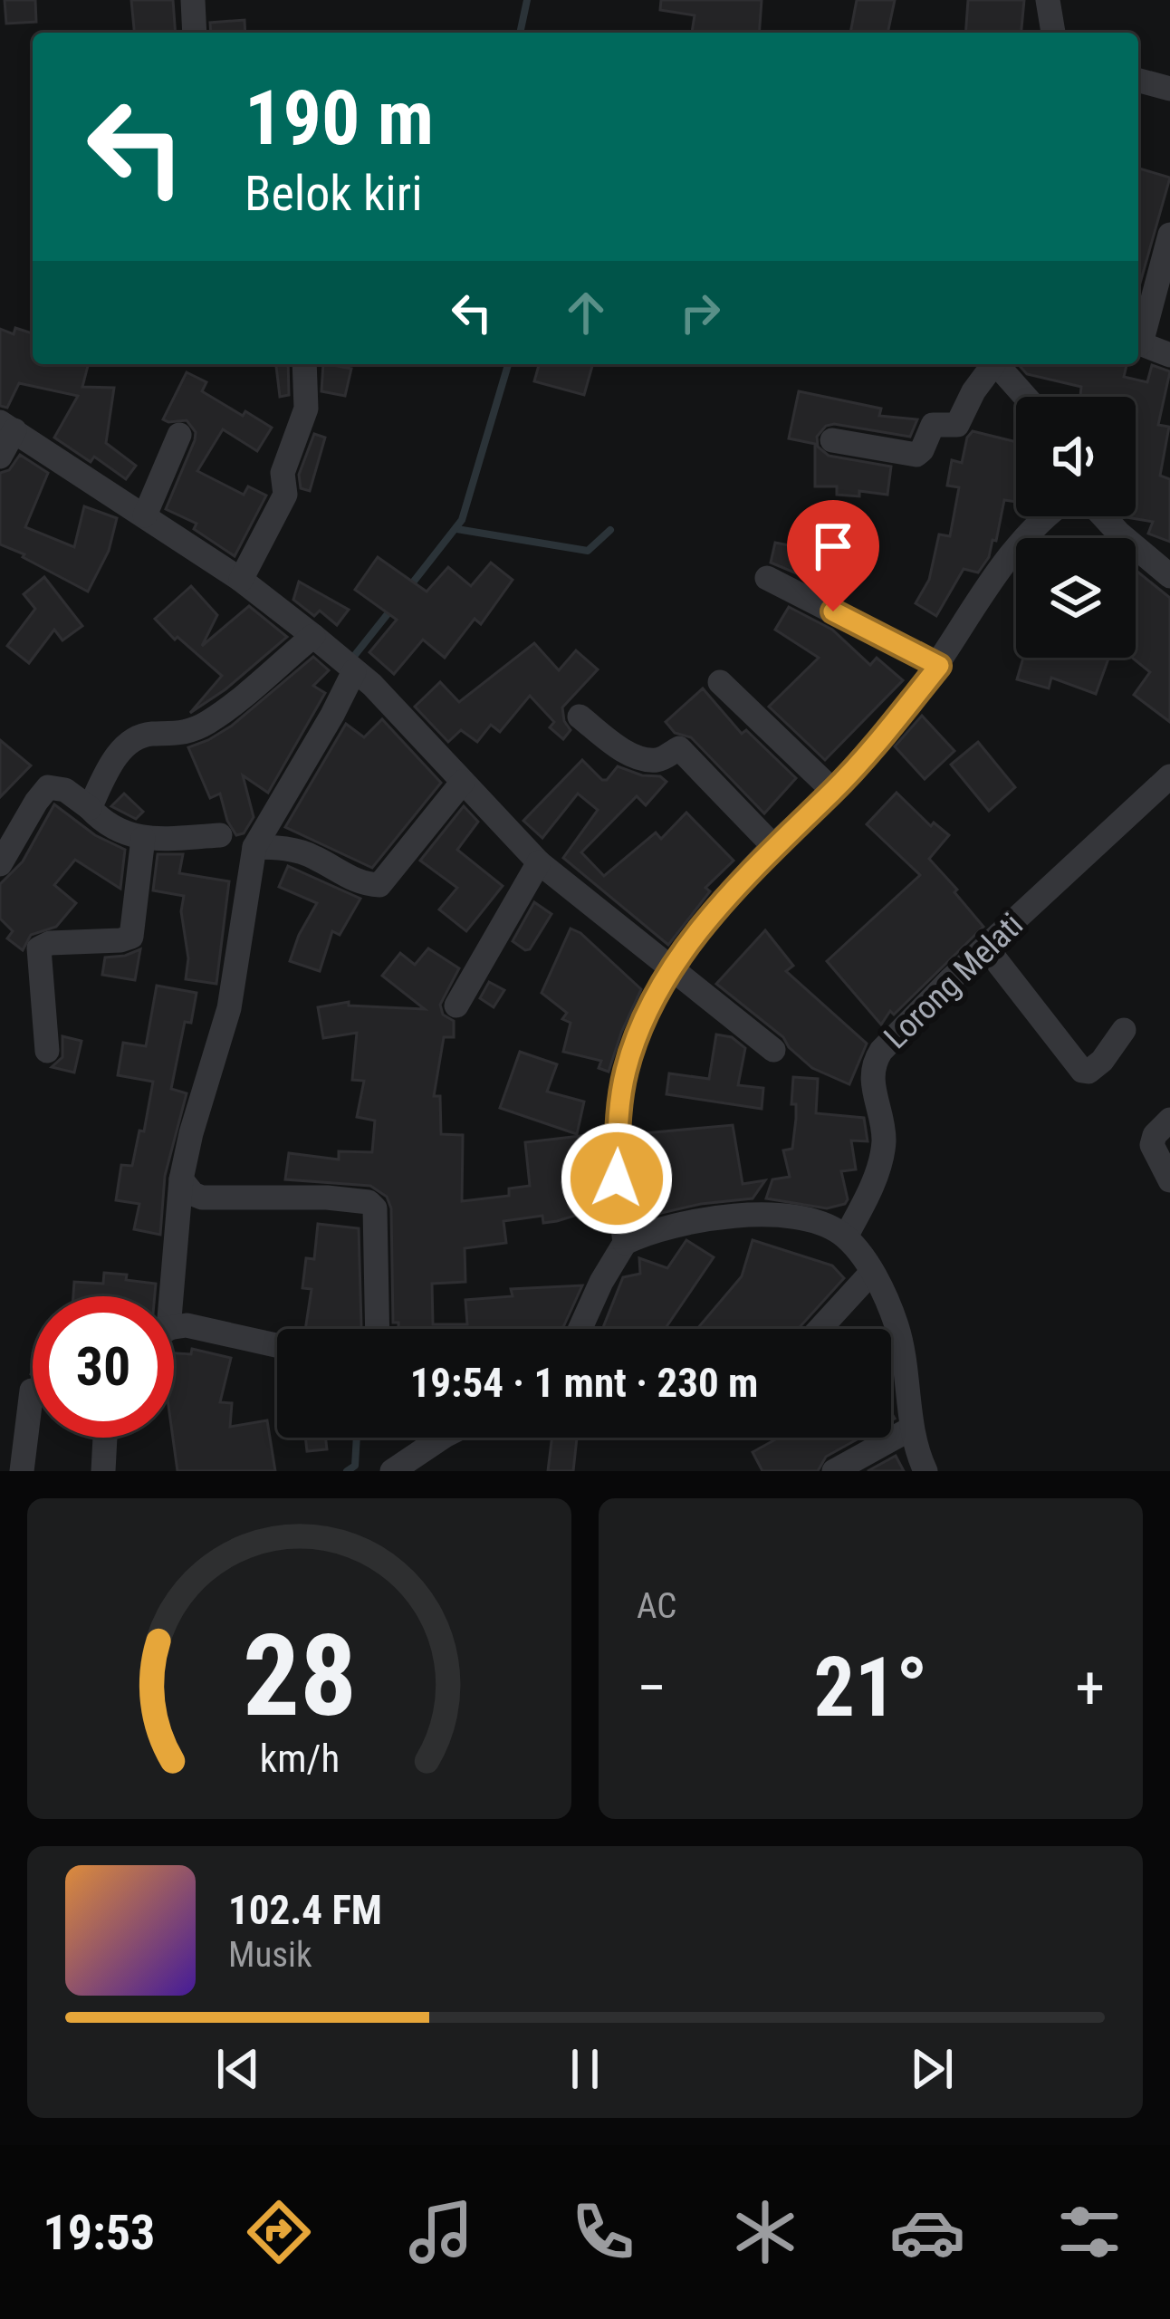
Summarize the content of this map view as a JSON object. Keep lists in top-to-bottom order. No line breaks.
{"streets":{"street":["Lorong Melati"]},"page":{"turn":["190 m","Belok kiri"],"limit":"30","trip":"19:54 · 1 mnt · 230 m","tile":"AC","heat":["−","21°","+"],"song":["102.4 FM","Musik"],"tabs":"19:53","gauge":["28","km/h"]}}
